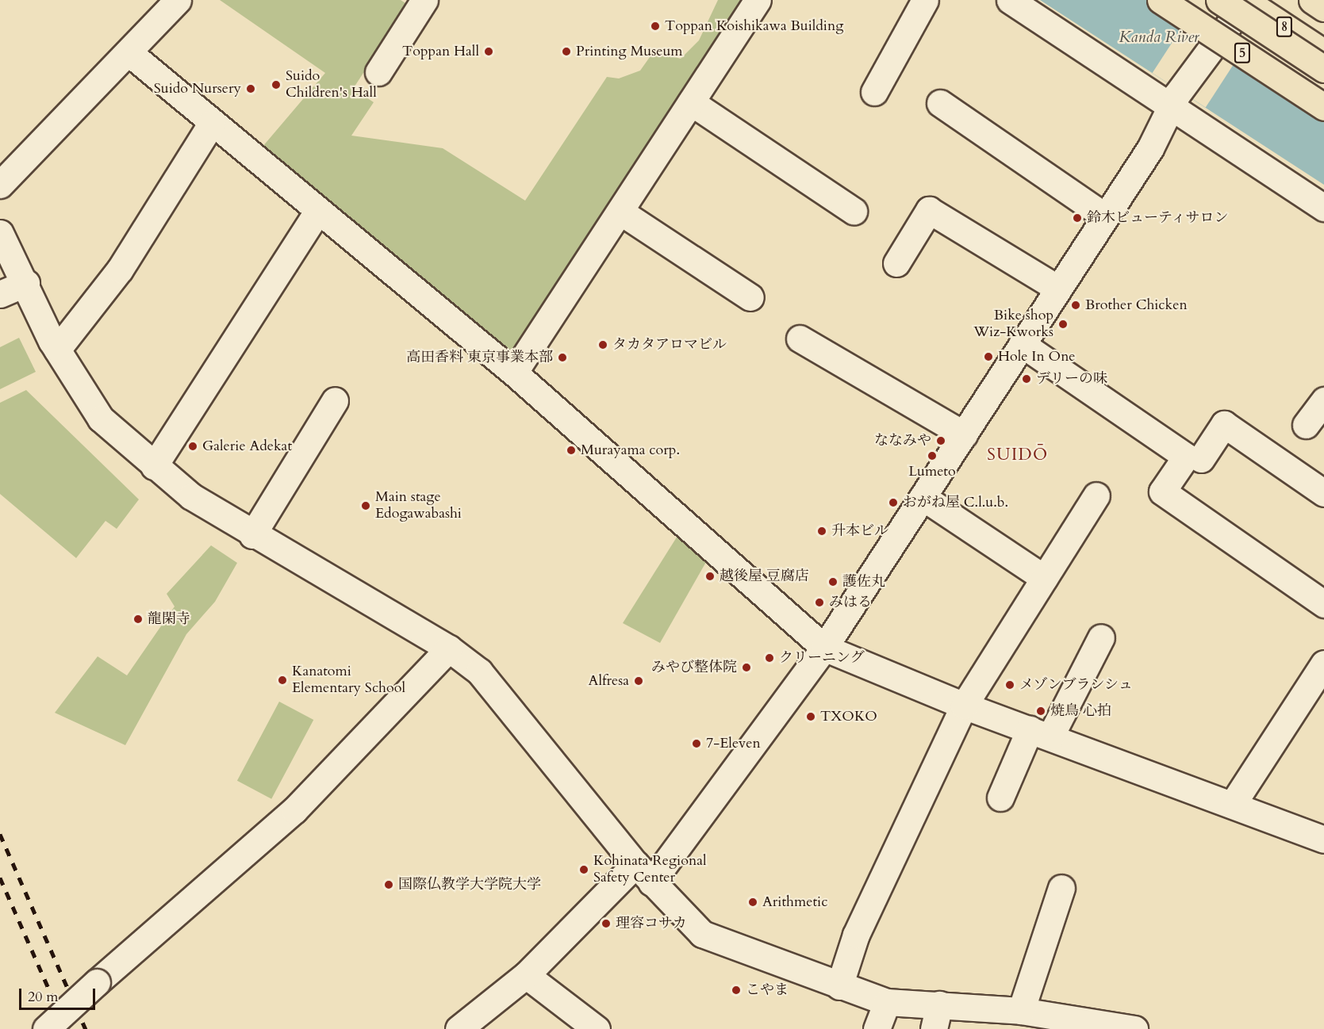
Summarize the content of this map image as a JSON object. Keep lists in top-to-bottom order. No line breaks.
{"streets":{"main road":["8","5"]},"districts":["SUIDŌ"],"water":["Kanda River"],"places":["Toppan Koishikawa Building","Toppan Hall","Printing Museum","Suido Children's Hall","Suido Nursery","鈴木ビューティサロン","Brother Chicken","Bike shop Wiz-Kworks","タカタアロマビル","Hole In One","高田香料 東京事業本部","デリーの味","ななみや","Galerie Adekat","Murayama corp.","Lumeto","おがね屋 C.l.u.b.","Main stage Edogawabashi","升本ビル","越後屋 豆腐店","護佐丸","みはる","龍閑寺","クリーニング","みやび整体院","Kanatomi Elementary School","Alfresa","メゾンブランシュ","焼鳥 心拍","TXOKO","7-Eleven","Kohinata Regional Safety Center","国際仏教学大学院大学","Arithmetic","理容コサカ","こやま"],"scale_bar":"20 m"}
